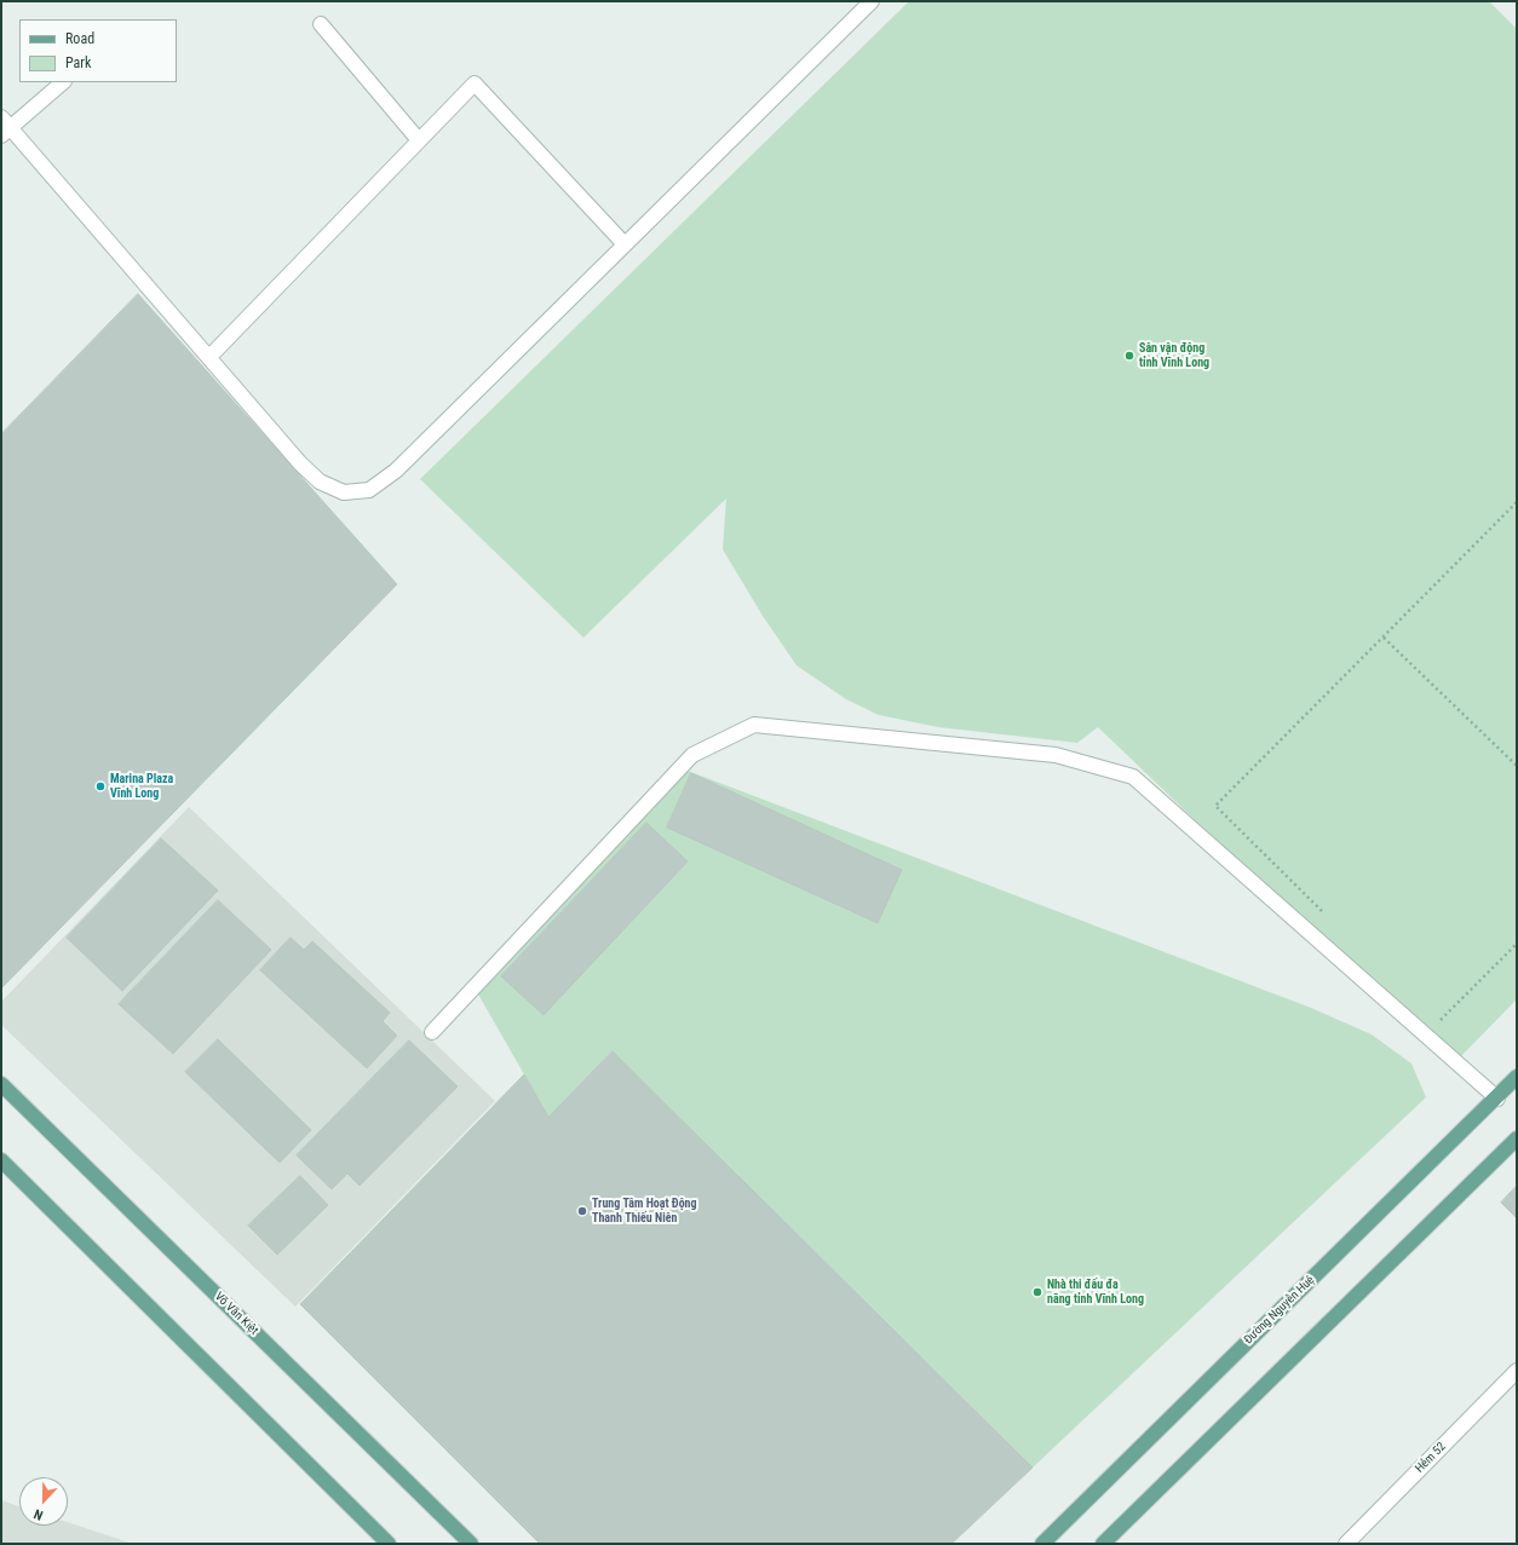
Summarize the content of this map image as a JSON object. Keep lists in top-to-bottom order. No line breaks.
{"streets":{"main road":["Đường Nguyễn Huệ","Võ Văn Kiệt"],"street":["Hẻm 52"]},"places":["Sân vận động tỉnh Vĩnh Long","Marina Plaza Vĩnh Long","Trung Tâm Hoạt Động Thanh Thiếu Niên","Nhà thi đấu đa năng tỉnh Vĩnh Long"],"legend":["Road","Park"],"north":"bottom"}
